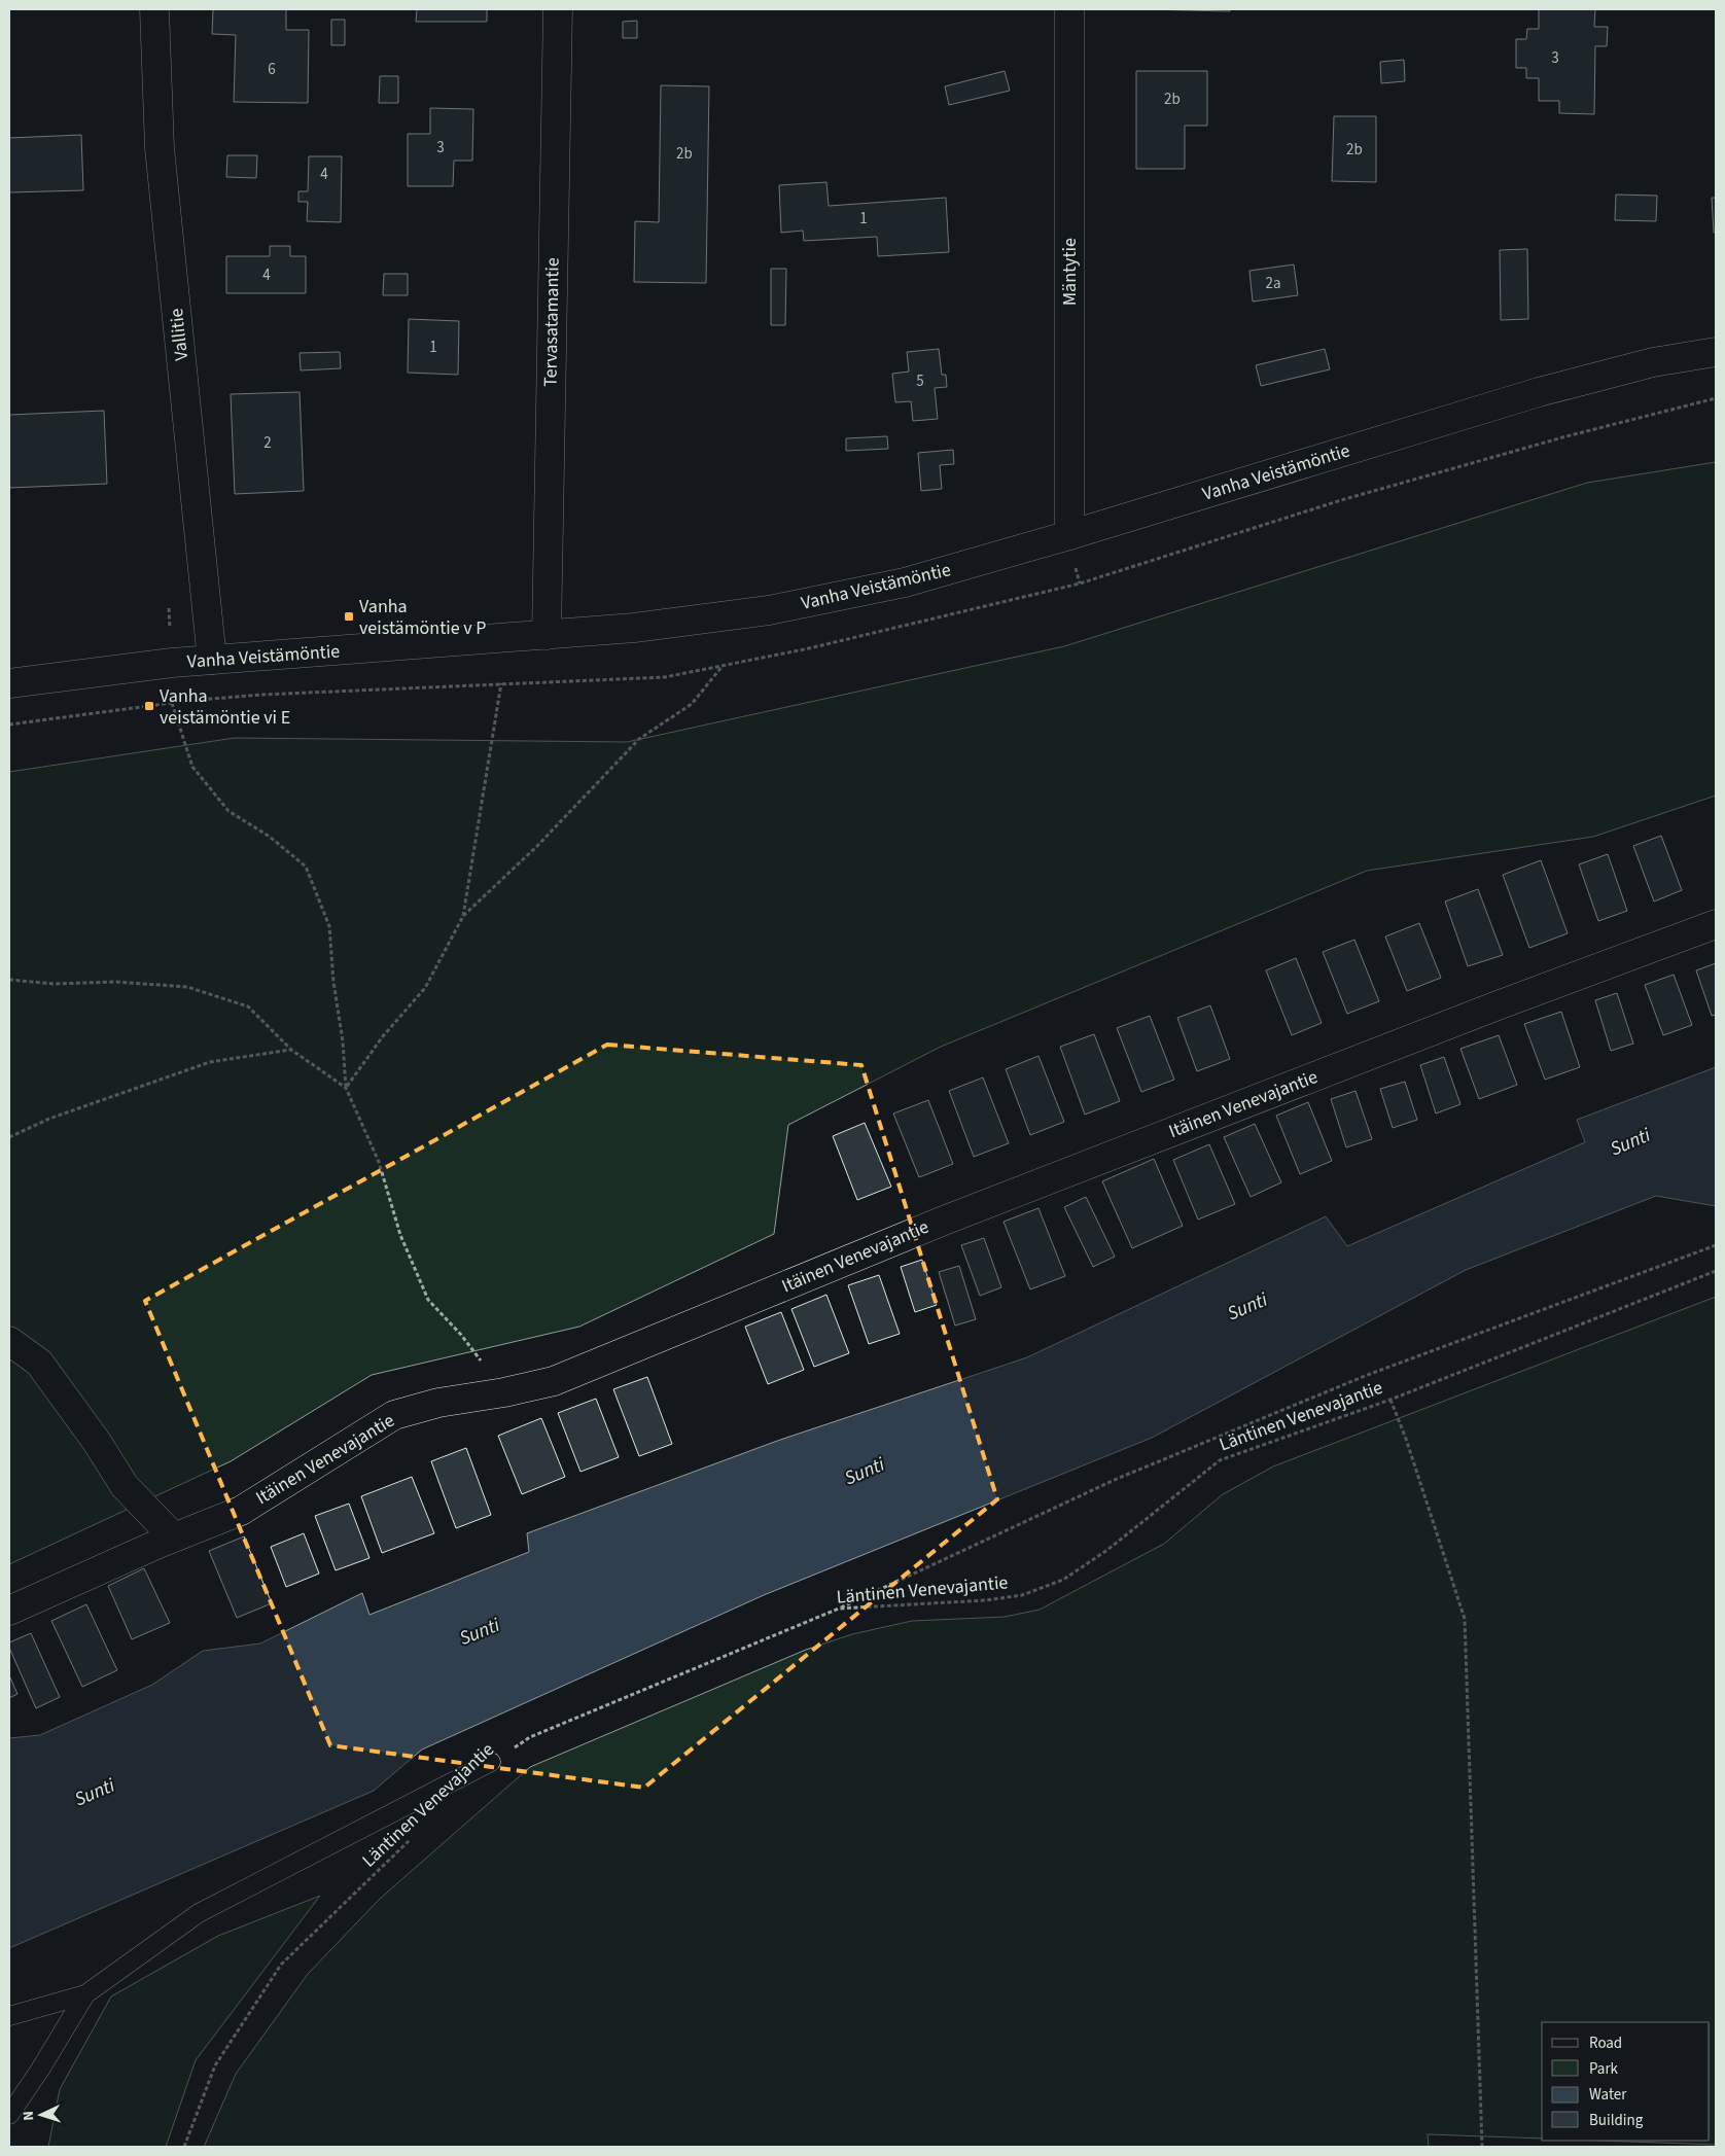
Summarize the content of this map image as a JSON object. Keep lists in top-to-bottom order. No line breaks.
{"streets":{"street":["Mäntytie","Tervasatamantie","Vallitie","Vanha Veistämöntie","Itäinen Venevajantie"],"path":["Läntinen Venevajantie"]},"crossings":[["Mäntytie","Vanha Veistämöntie"],["Tervasatamantie","Vanha Veistämöntie"],["Vallitie","Vanha Veistämöntie"]],"water":["Sunti"],"places":{"transit":["Vanha veistämöntie v P","Vanha veistämöntie vi E"]},"house_numbers":["3","6","2b","3","2b","2b","4","1","4","2a","1","5","2"],"legend":["Road","Park","Water","Building"],"north":"left"}
